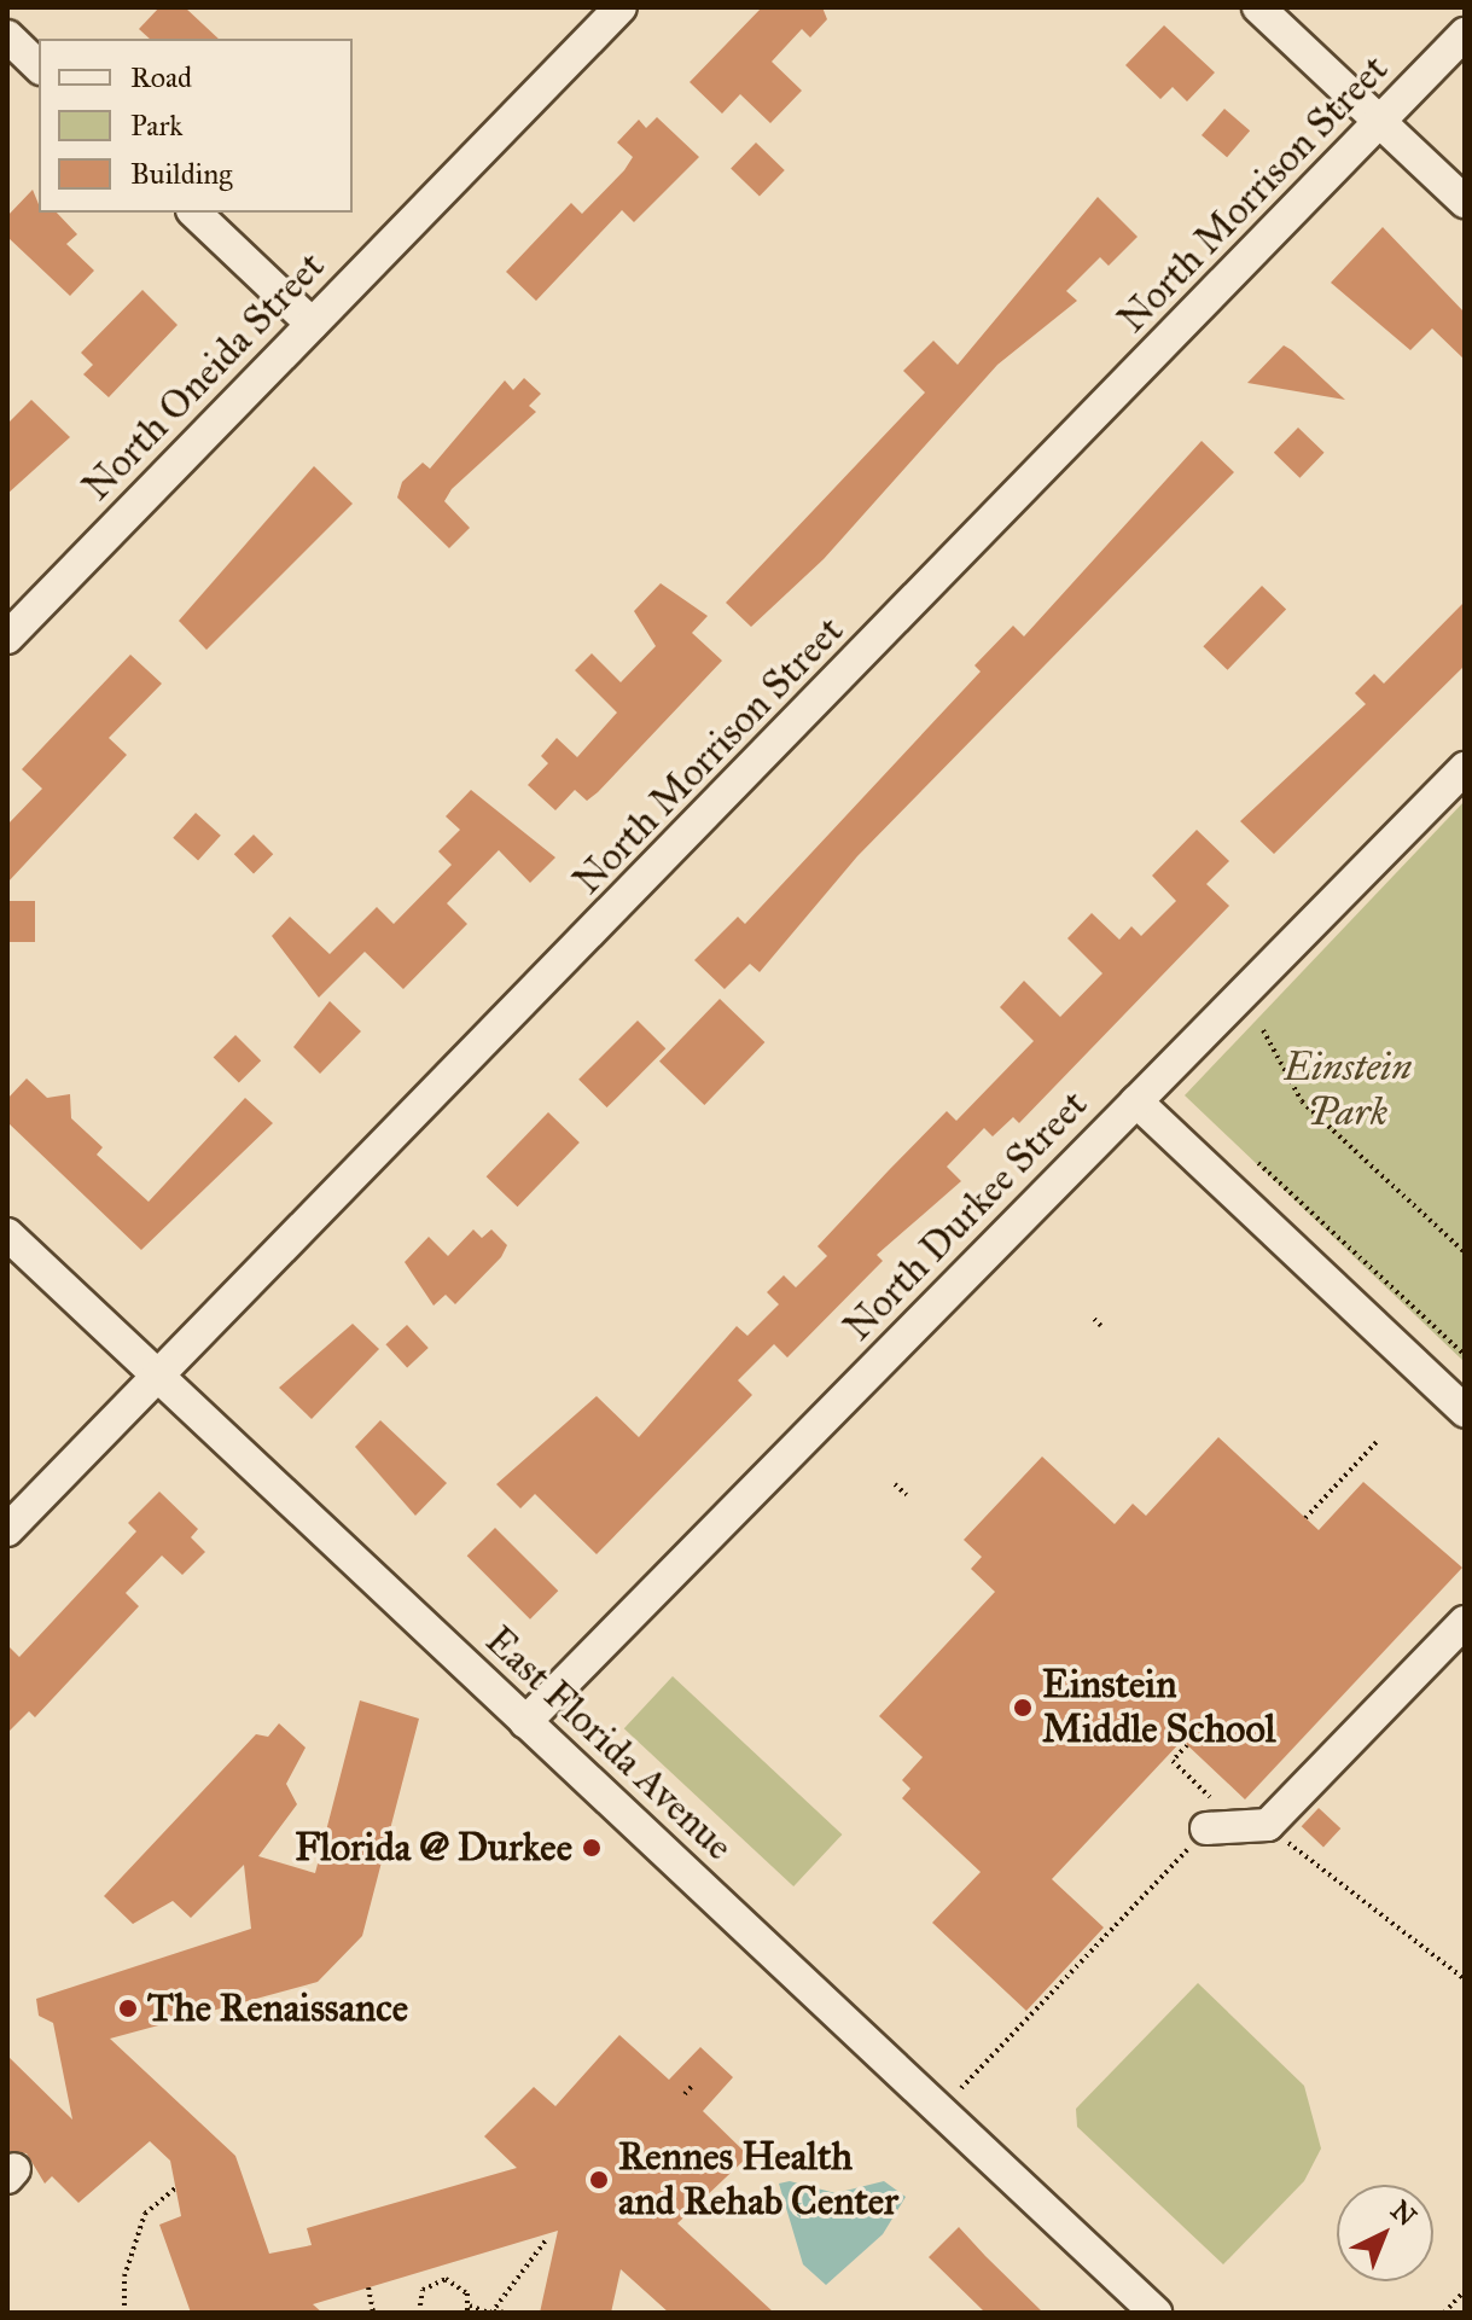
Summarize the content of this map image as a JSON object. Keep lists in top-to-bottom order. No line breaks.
{"streets":{"street":["North Morrison Street","North Oneida Street","North Durkee Street","East Florida Avenue"]},"crossings":[["North Morrison Street","East Florida Avenue"],["North Durkee Street","East Florida Avenue"]],"parks":["Einstein Park"],"places":["Einstein Middle School","Florida @ Durkee","The Renaissance","Rennes Health and Rehab Center"],"legend":["Road","Park","Building"],"north":"top right"}
